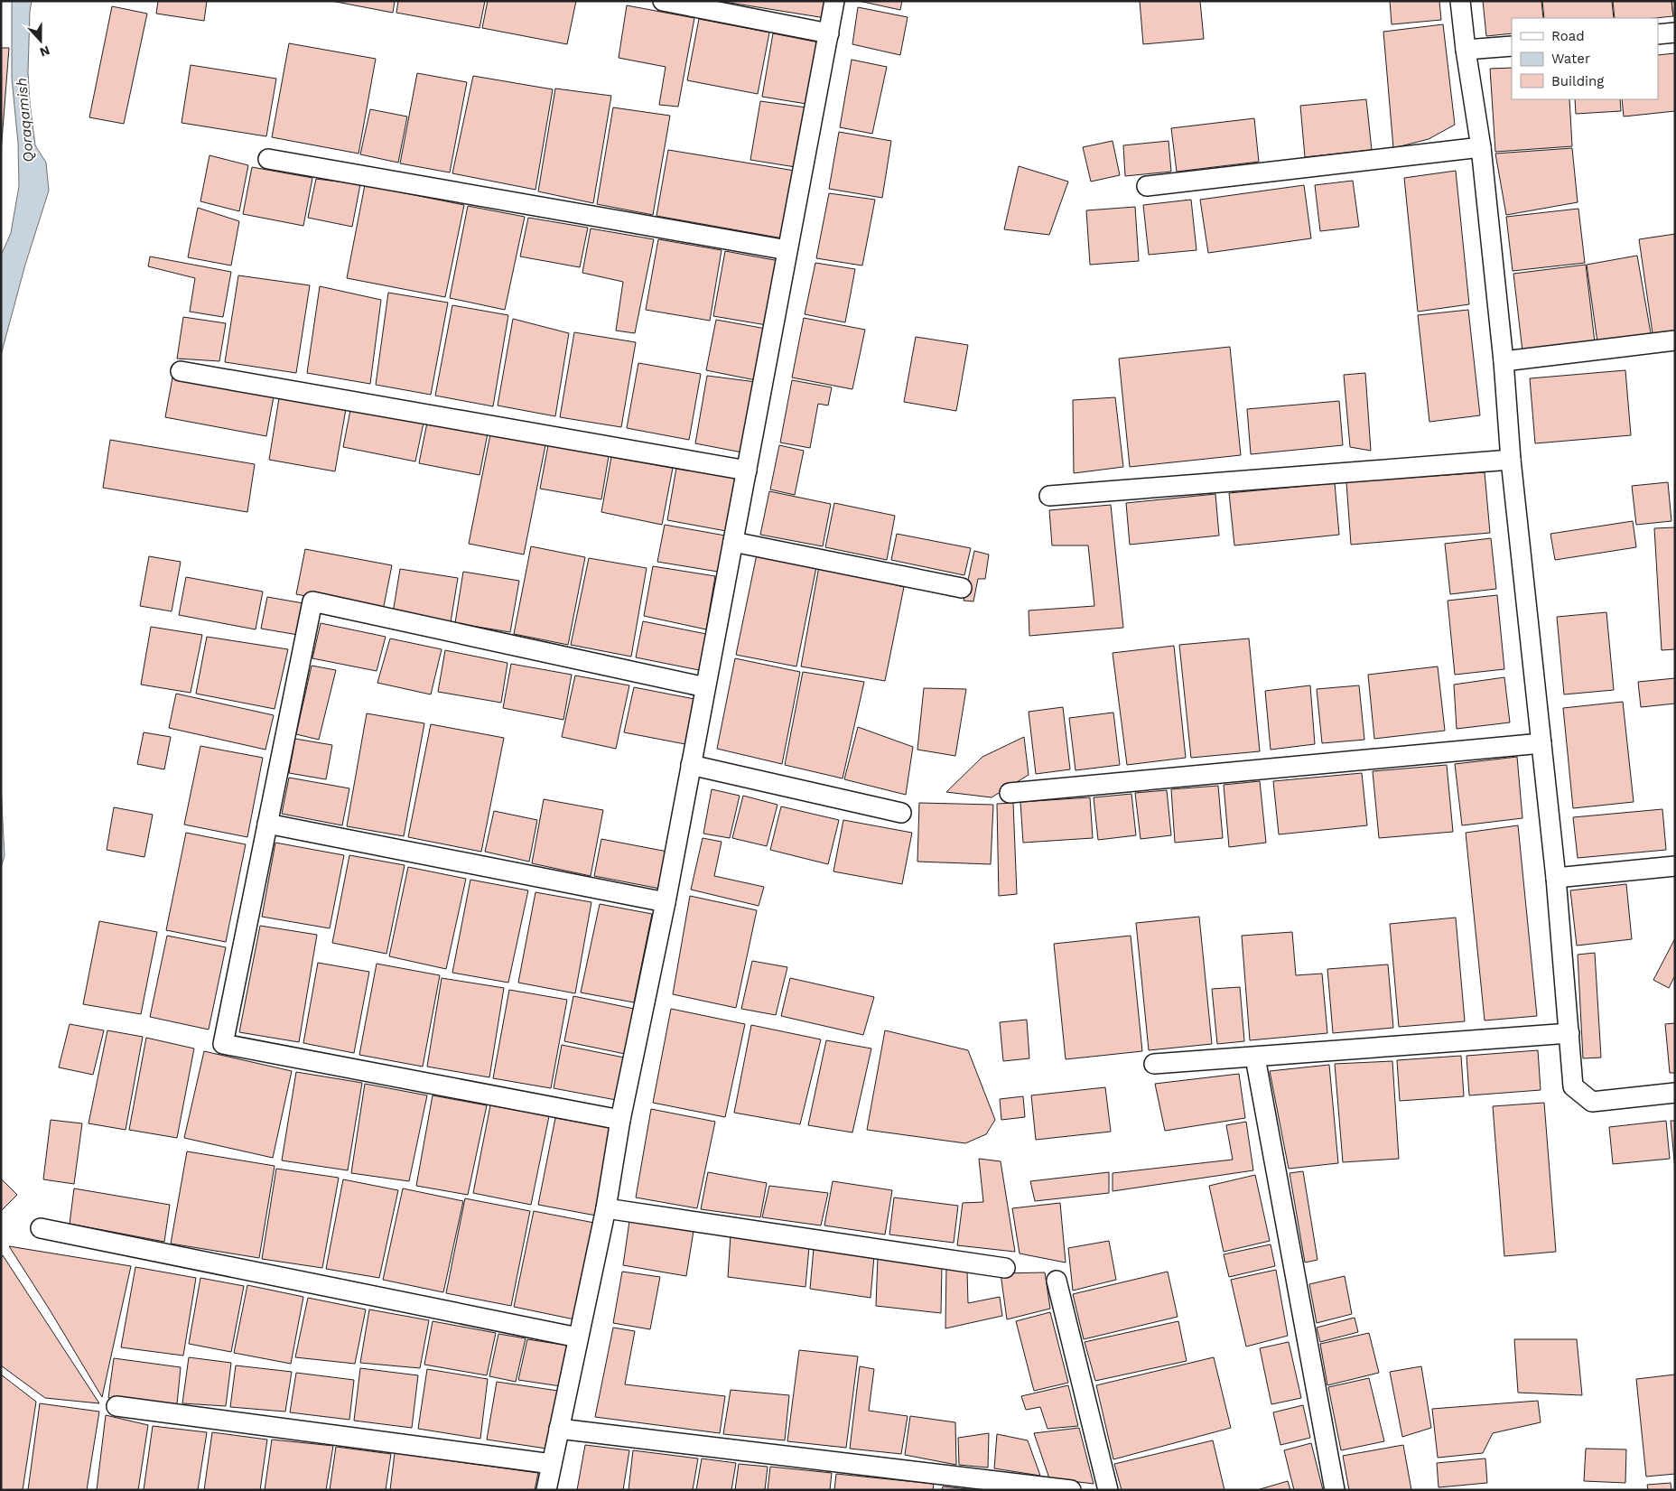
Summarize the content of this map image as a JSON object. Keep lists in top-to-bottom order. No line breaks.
{"water":["Qoraqamish"],"legend":["Road","Water","Building"],"north":"bottom"}
